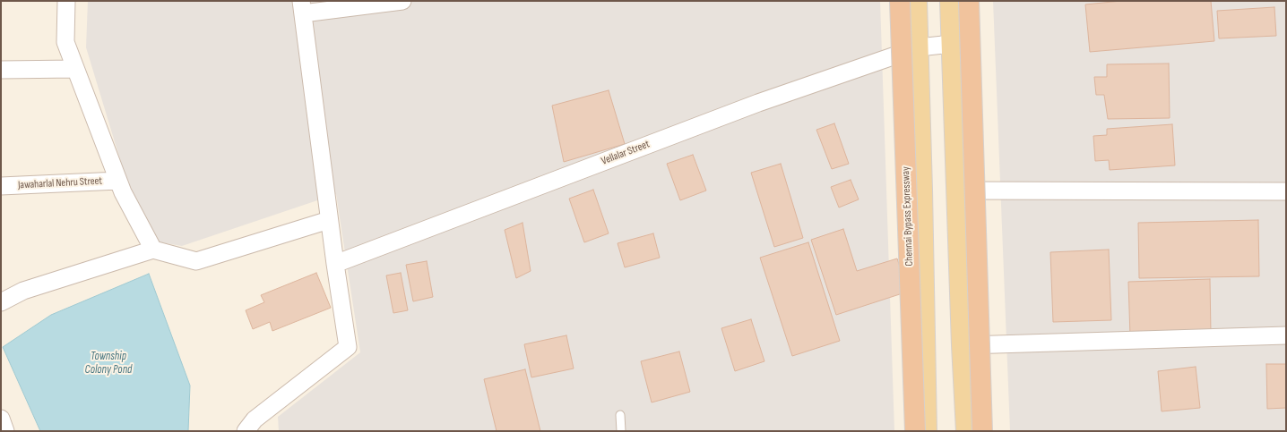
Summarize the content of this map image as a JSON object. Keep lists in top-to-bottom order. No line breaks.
{"streets":{"highway":["Chennai Bypass Expressway"],"street":["Vellalar Street","Jawaharlal Nehru Street"]},"water":["Township Colony Pond"]}
